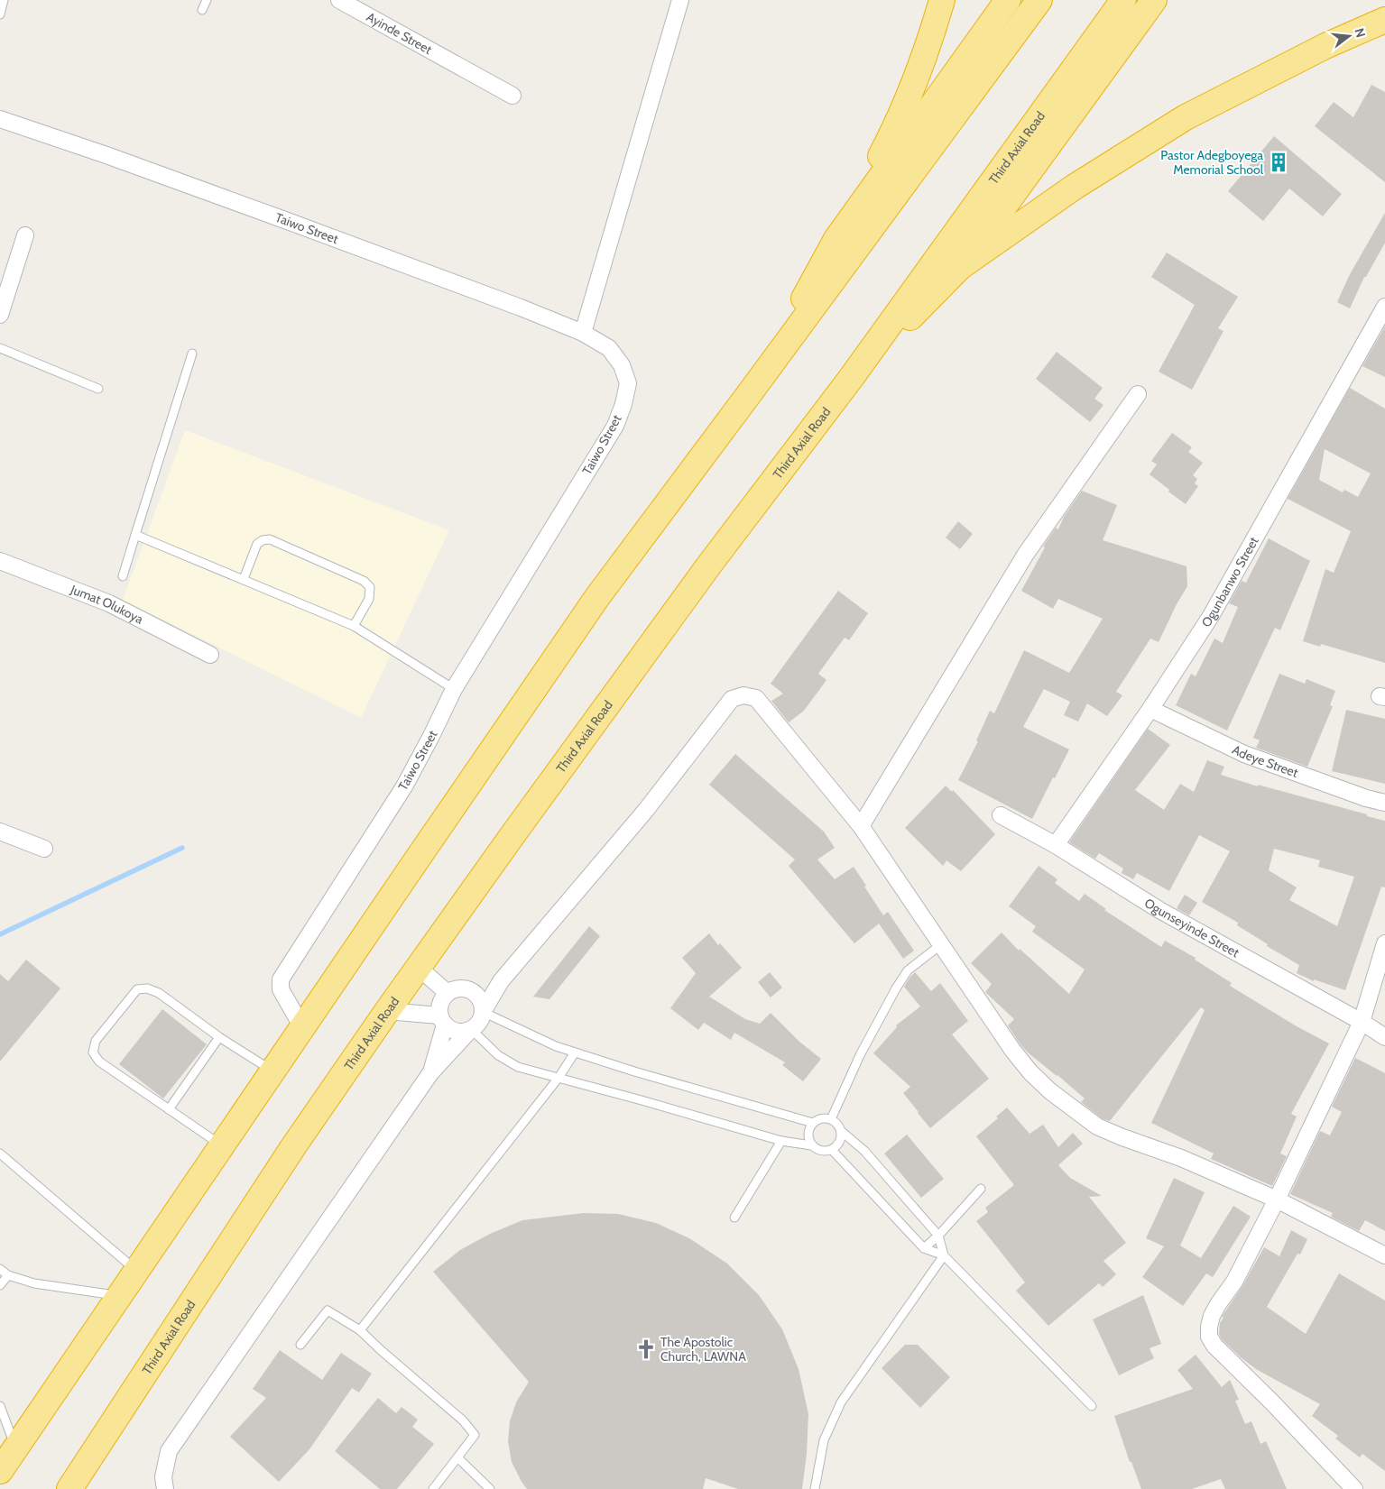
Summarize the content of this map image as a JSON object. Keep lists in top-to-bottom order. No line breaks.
{"streets":{"highway":["Third Axial Road"],"street":["Ayinde Street","Taiwo Street","Ogunbanwo Street","Jumat Olukoya","Adeye Street","Ogunseyinde Street"]},"crossings":[["Ogunbanwo Street","Adeye Street"],["Ogunbanwo Street","Ogunseyinde Street"]],"places":{"building":["Pastor Adegboyega Memorial School"],"church":["The Apostolic Church, LAWNA"]},"north":"right"}
